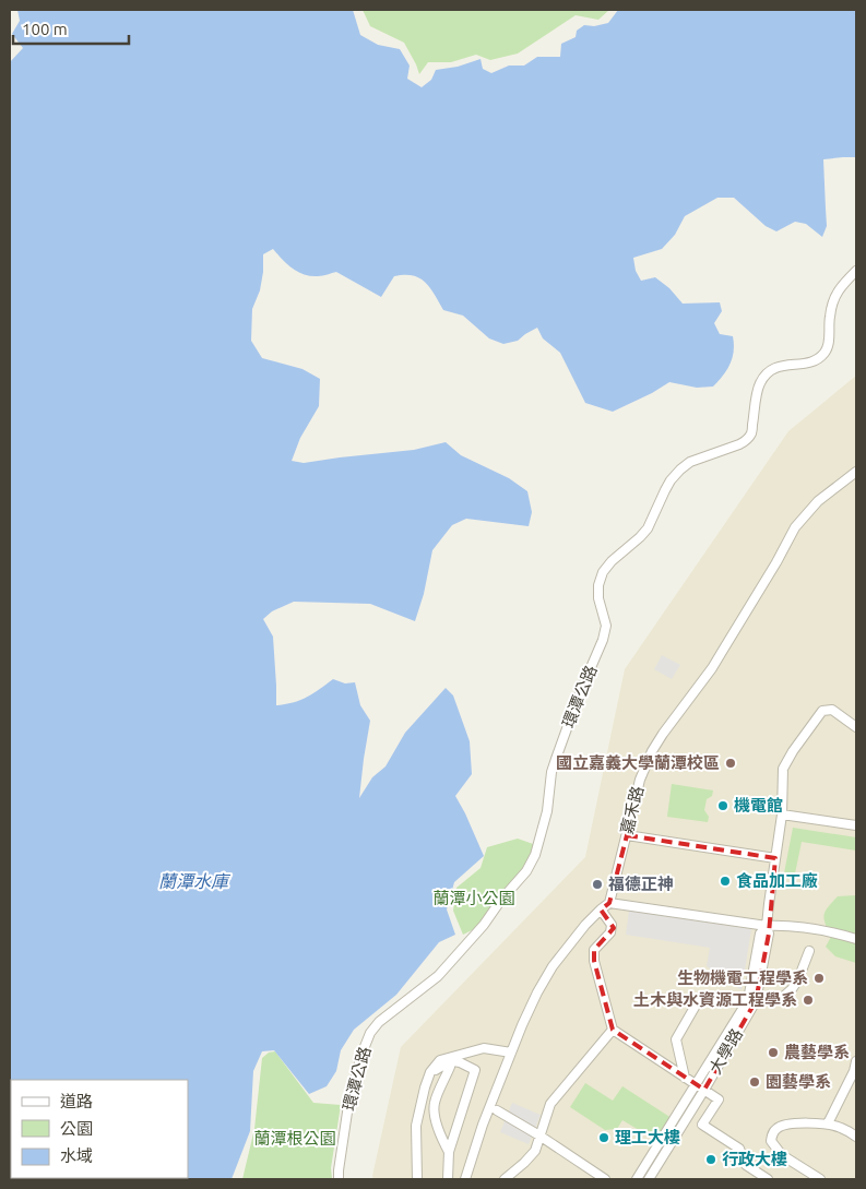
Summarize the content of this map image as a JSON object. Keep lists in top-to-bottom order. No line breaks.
{"streets":{"street":["環潭公路","嘉禾路","大學路"]},"water":["蘭潭水庫"],"parks":["蘭潭小公園","蘭潭根公園"],"places":["國立嘉義大學蘭潭校區","機電館","食品加工廠","福德正神","生物機電工程學系","土木與水資源工程學系","農藝學系","園藝學系","理工大樓","行政大樓"],"legend":["道路","公園","水域"],"scale_bar":"100 m"}
